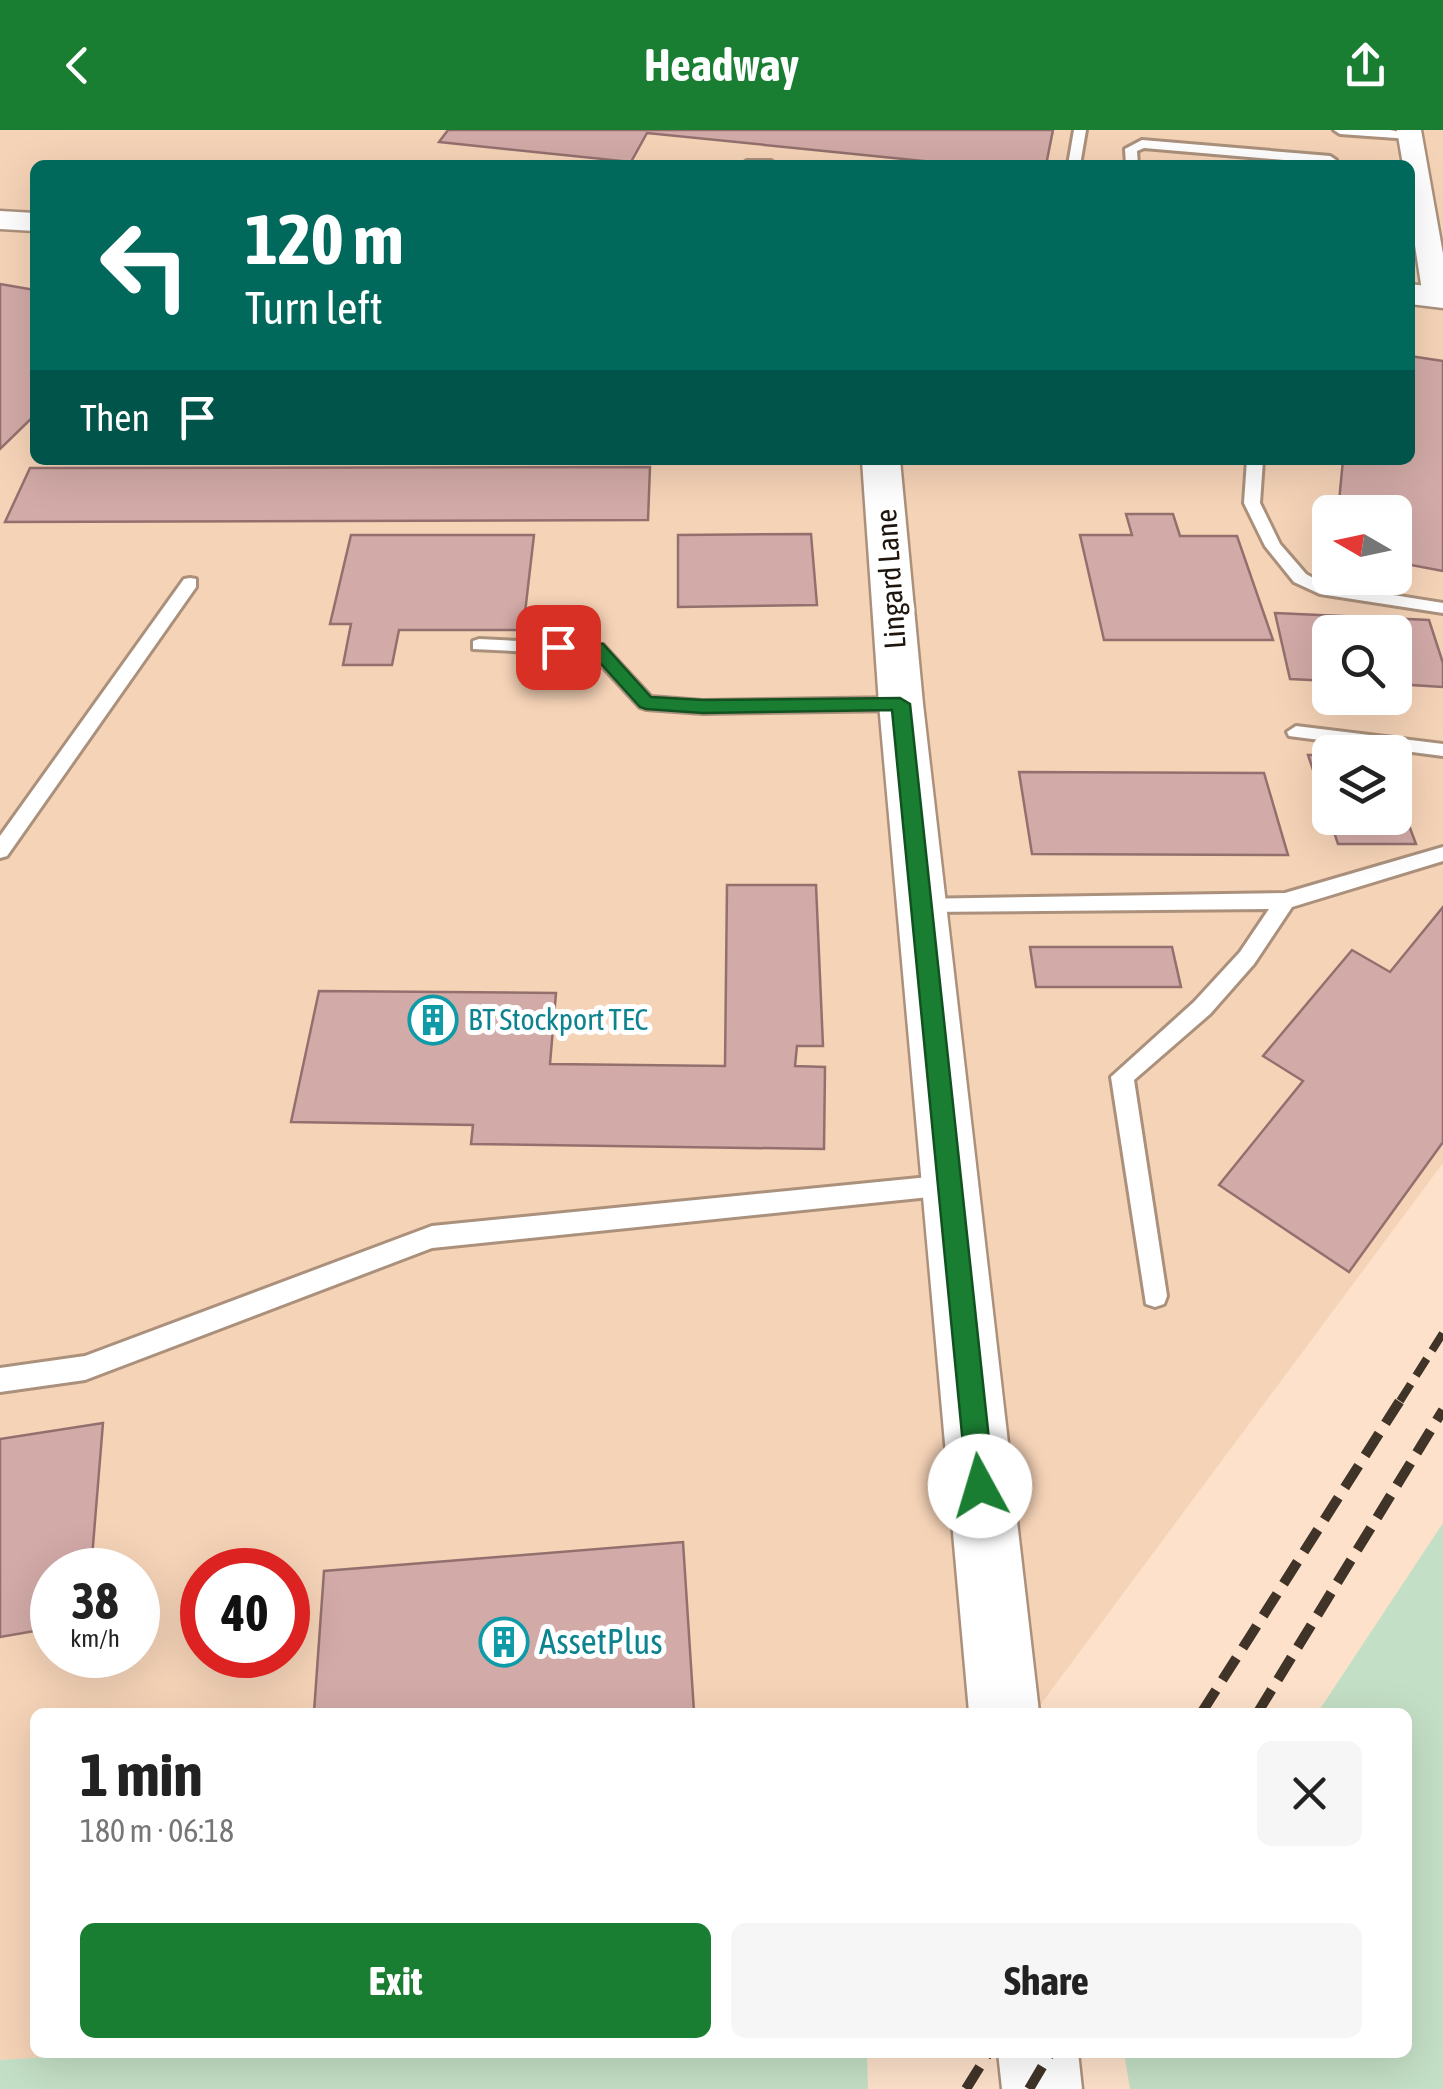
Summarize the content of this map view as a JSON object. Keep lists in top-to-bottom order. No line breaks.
{"streets":{"main road":["Lingard Lane"]},"places":{"building":["BT Stockport TEC","AssetPlus"]},"north":"left","page":{"header":"Headway","turn":["120 m","Turn left"],"then":"Then","speed":"38 km/h","limit":"40","heading":["1 min","180 m · 06:18"],"buttons":["Exit","Share"]}}
